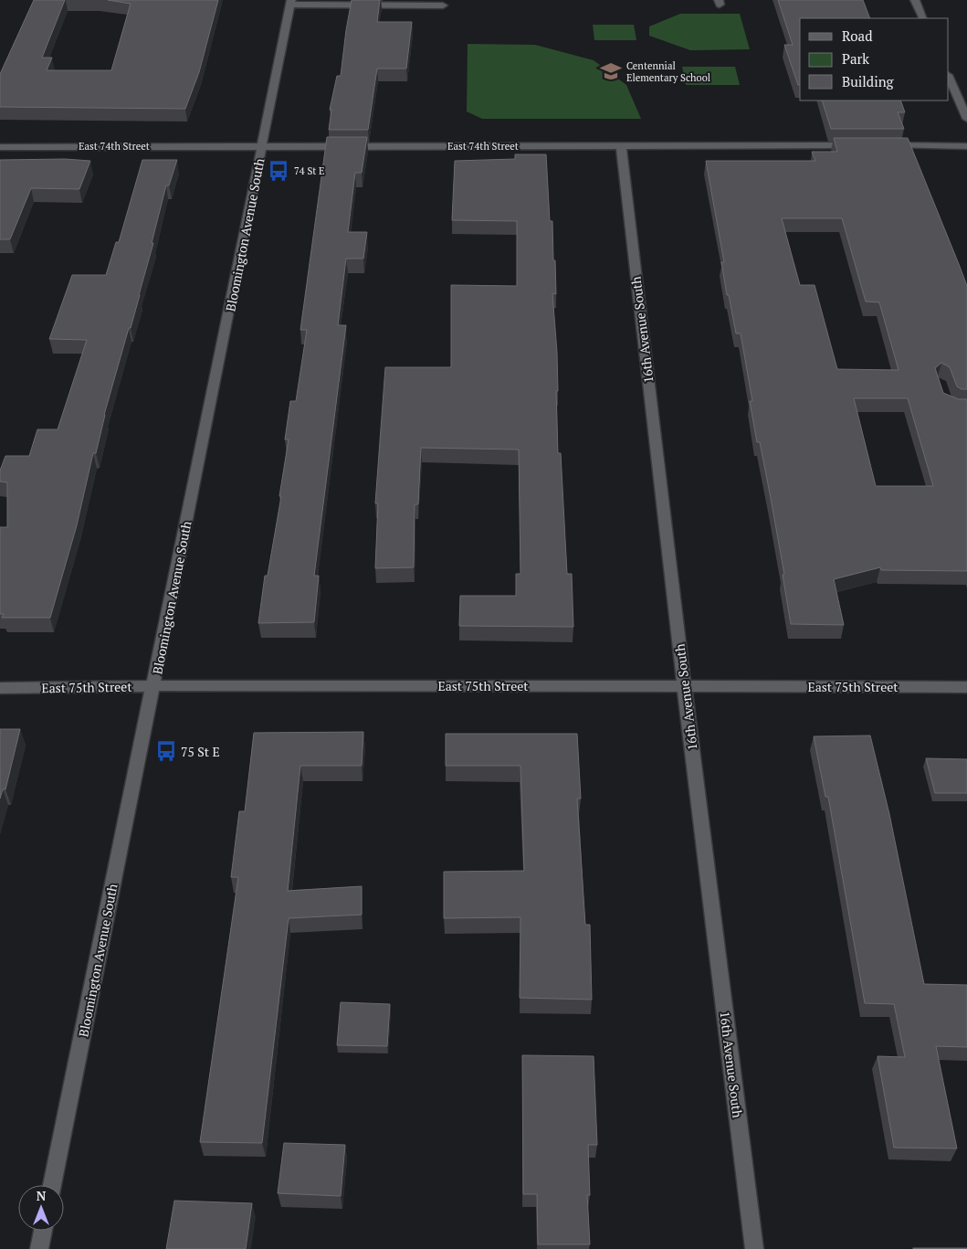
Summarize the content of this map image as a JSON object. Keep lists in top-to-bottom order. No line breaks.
{"streets":{"street":["East 74th Street","Bloomington Avenue South","16th Avenue South","East 75th Street"]},"crossings":[["East 74th Street","Bloomington Avenue South"],["East 74th Street","16th Avenue South"],["Bloomington Avenue South","East 75th Street"],["16th Avenue South","East 75th Street"]],"places":{"school or university":["Centennial Elementary School"],"bus stop":["74 St E","75 St E"]},"legend":["Road","Park","Building"],"north":"top"}
